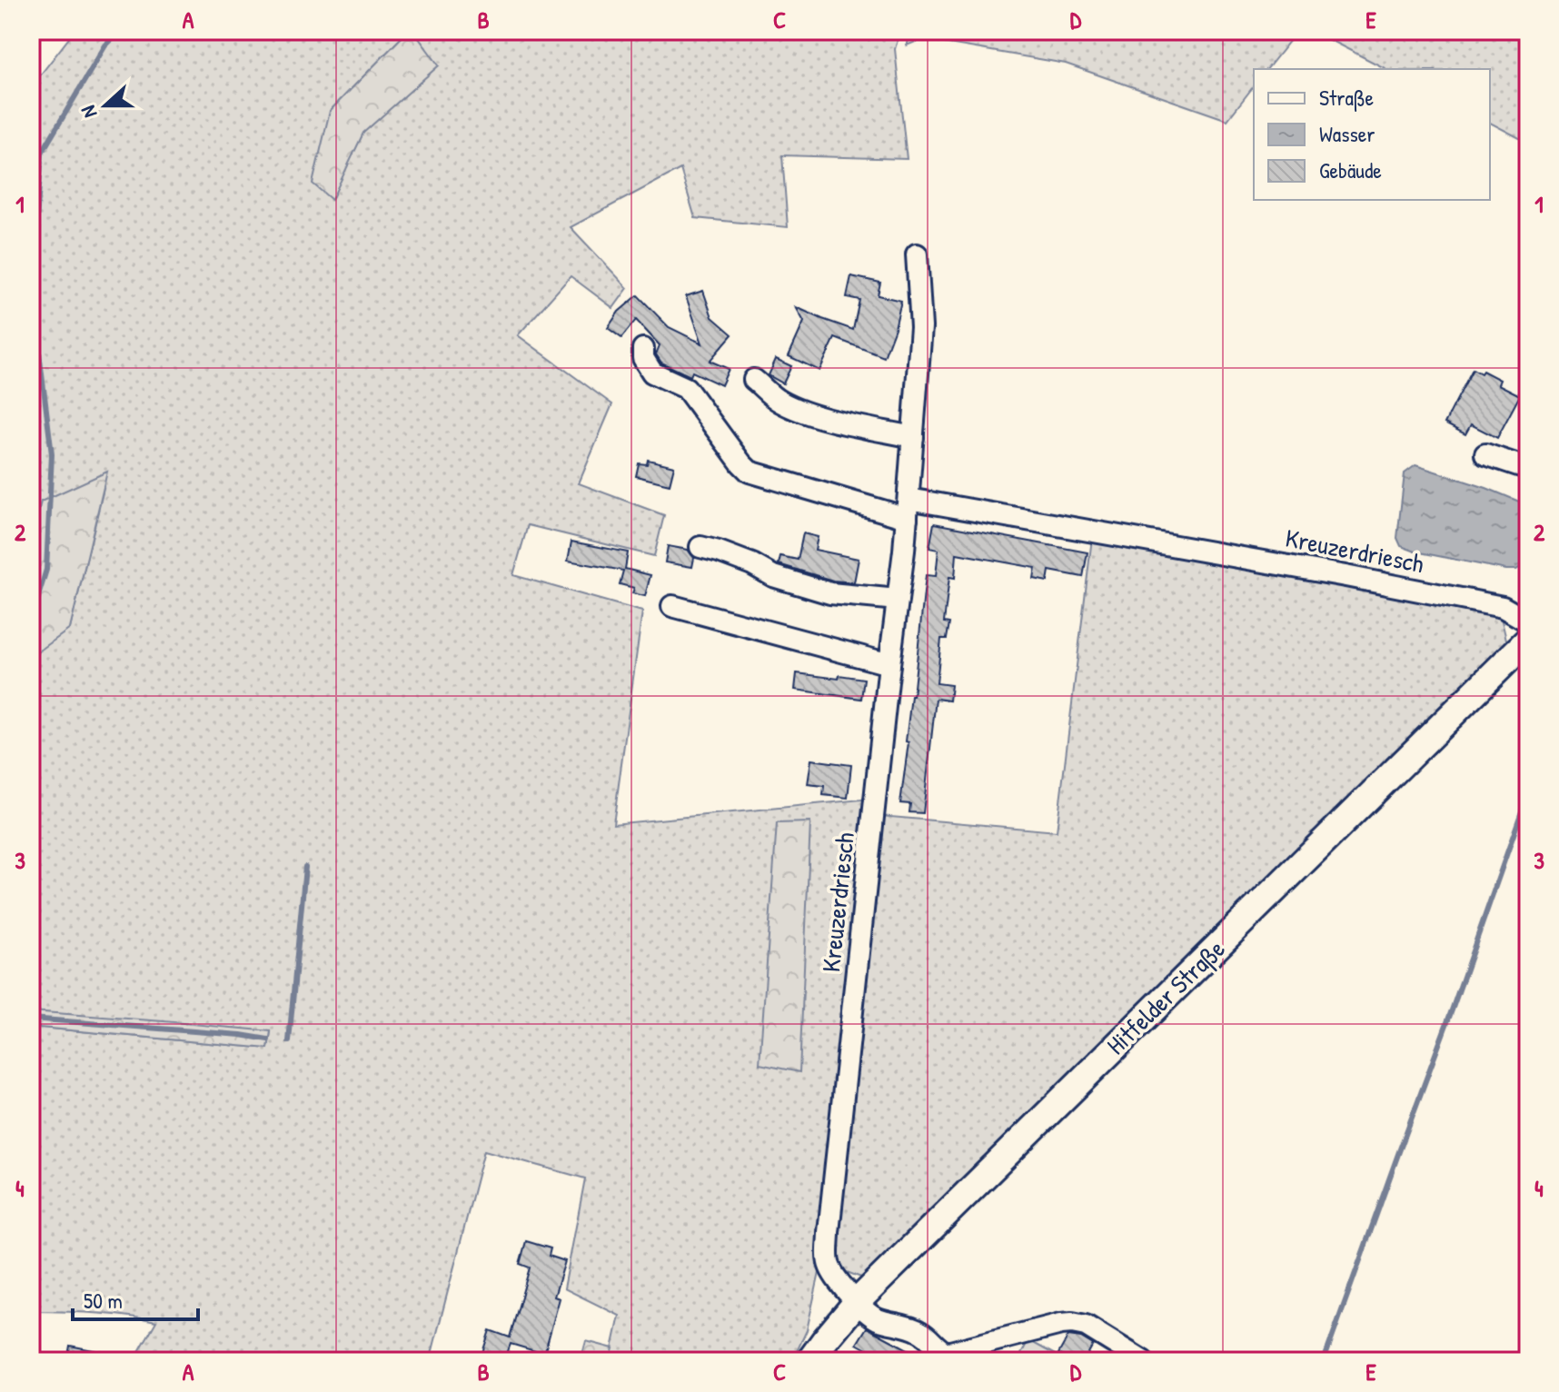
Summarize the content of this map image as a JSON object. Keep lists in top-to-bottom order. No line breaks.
{"streets":{"main road":["Hitfelder Straße"],"street":["Kreuzerdriesch"]},"crossings":[["Kreuzerdriesch","Hitfelder Straße"]],"legend":["Straße","Wasser","Gebäude"],"scale_bar":"50 m","north":"left","grid":{"columns":["A","B","C","D","E"],"rows":["1","2","3","4"]}}
